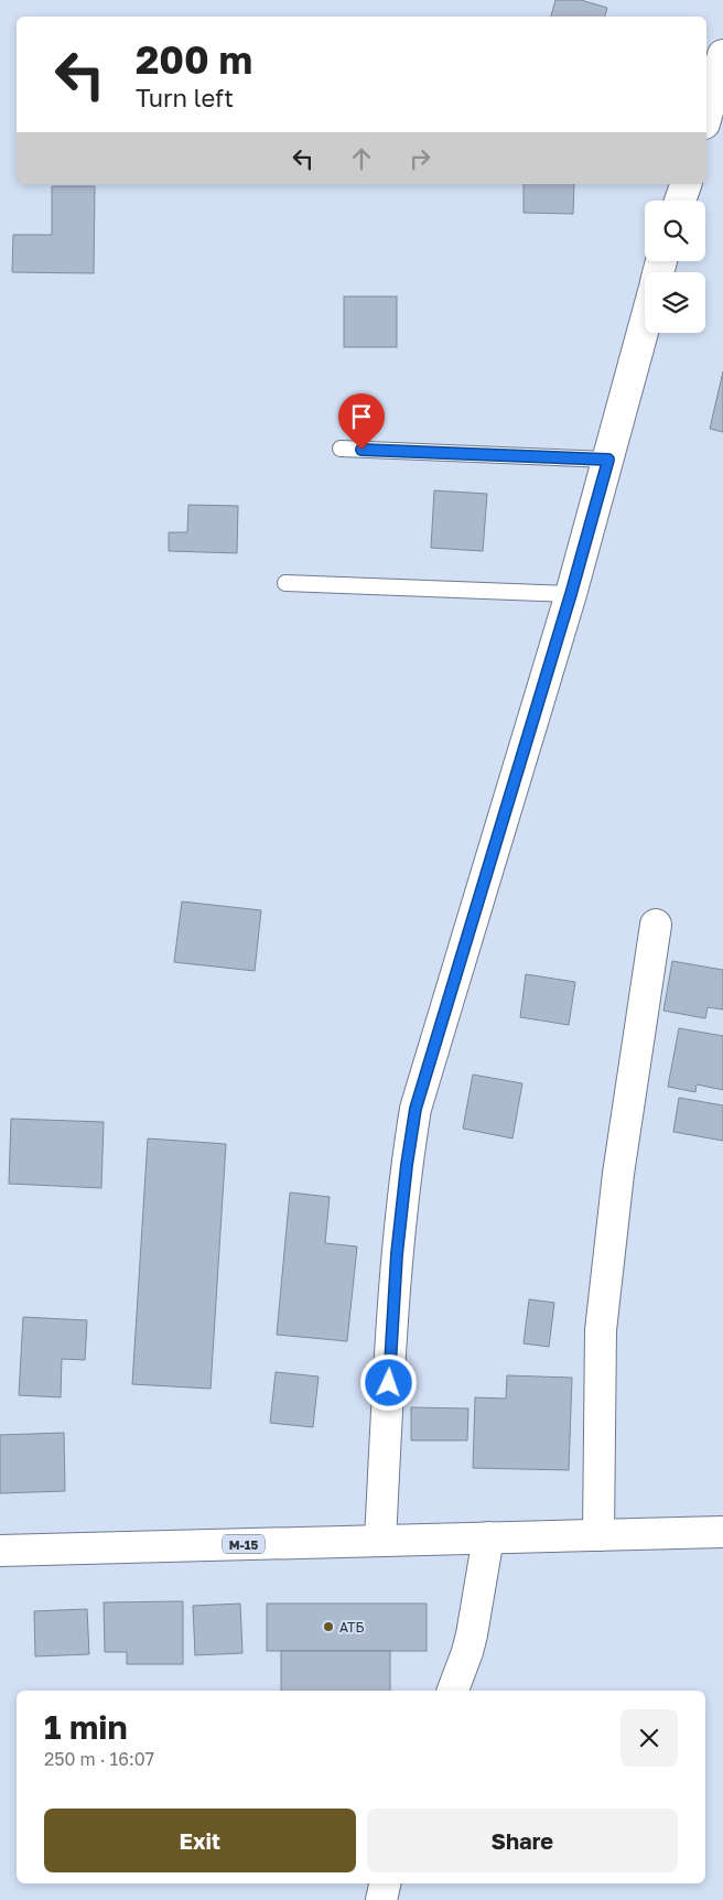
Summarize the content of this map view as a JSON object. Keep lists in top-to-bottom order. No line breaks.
{"streets":{"main road":["М-15"]},"places":["АТБ"],"page":{"turn":["200 m","Turn left"],"heading":["1 min","250 m · 16:07"],"buttons":["Exit","Share"]}}
